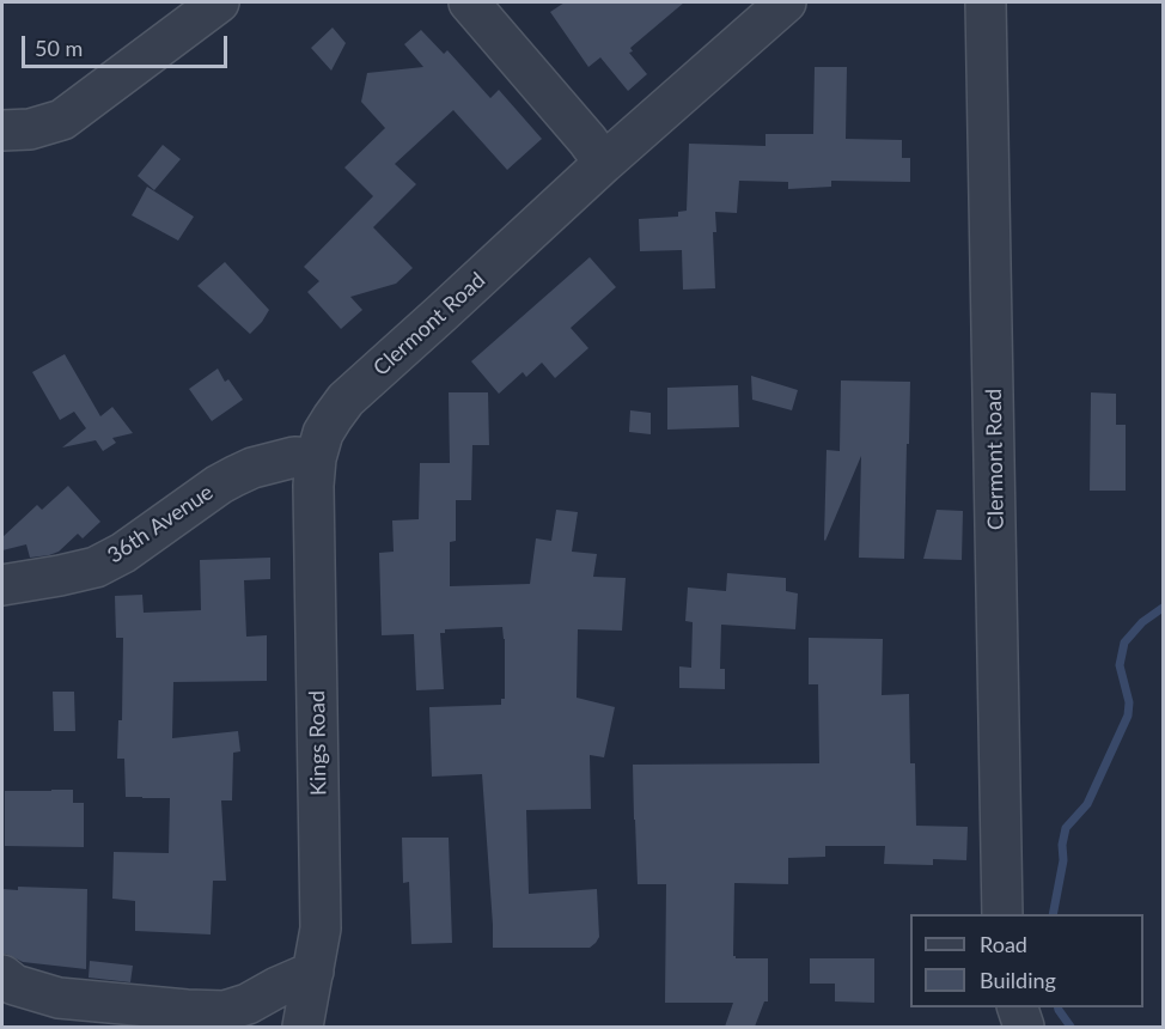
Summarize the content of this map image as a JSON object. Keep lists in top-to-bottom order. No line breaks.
{"streets":{"street":["Clermont Road","36th Avenue","Kings Road"]},"crossings":[["Clermont Road","36th Avenue"],["Clermont Road","Kings Road"],["36th Avenue","Kings Road"]],"legend":["Road","Building"],"scale_bar":"50 m"}
